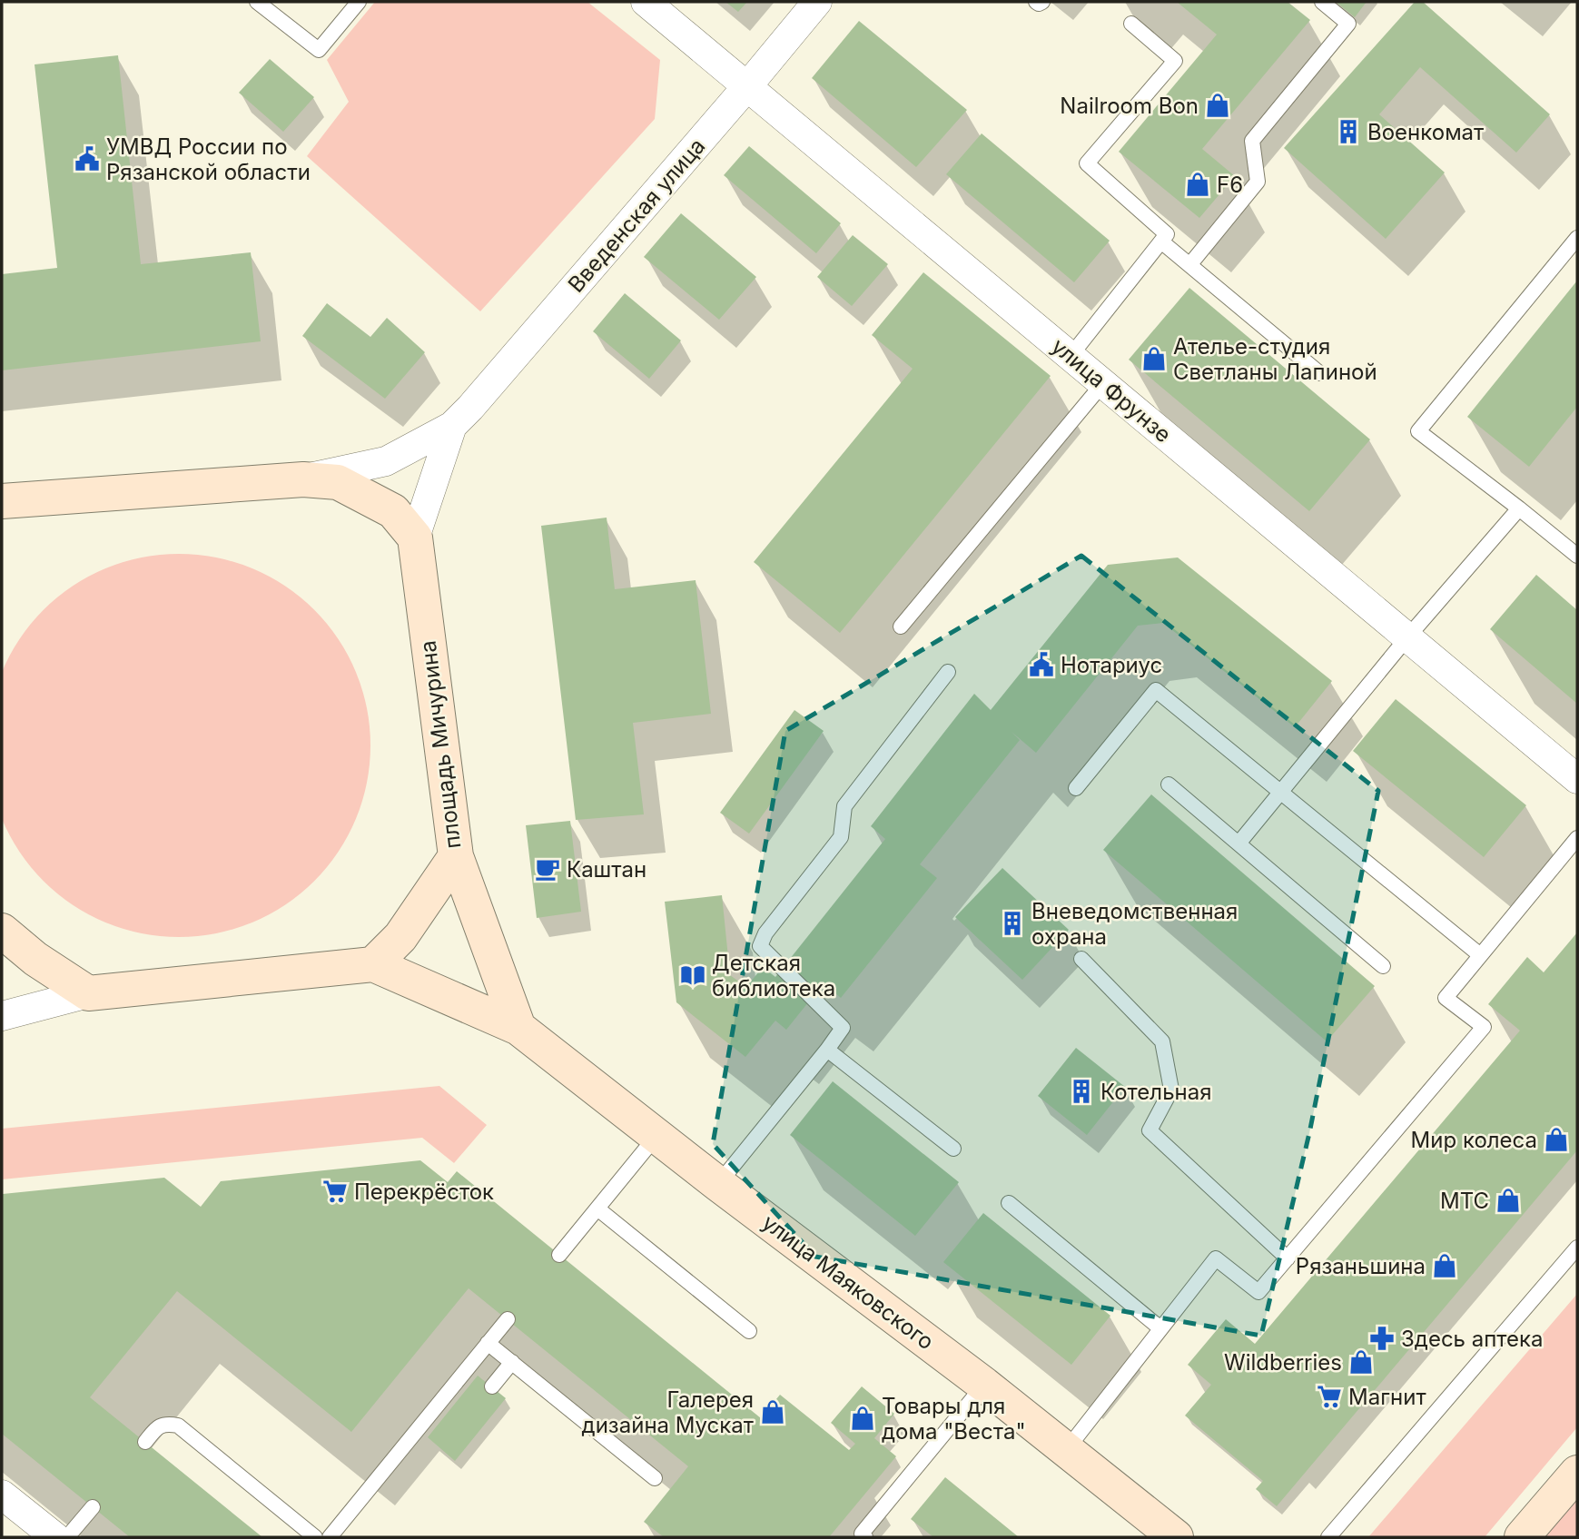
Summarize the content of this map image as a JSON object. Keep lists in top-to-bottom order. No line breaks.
{"streets":{"street":["Введенская улица","улица Фрунзе","площадь Мичурина","улица Маяковского"]},"crossings":[["Введенская улица","улица Фрунзе"],["Введенская улица","площадь Мичурина"],["площадь Мичурина","улица Маяковского"]],"places":{"shop":["Nailroom Bon","F6","Ателье-студия Светланы Лапиной","Мир колеса","МТС","Рязаньшина","Wildberries","Галерея дизайна Мускат","Товары для дома \"Веста\""],"building":["Военкомат","Вневедомственная охрана","Котельная"],"public building":["УМВД России по Рязанской области","Нотариус"],"cafe":["Каштан"],"library":["Детская библиотека"],"supermarket":["Перекрёсток","Магнит"],"pharmacy":["Здесь аптека"]}}
